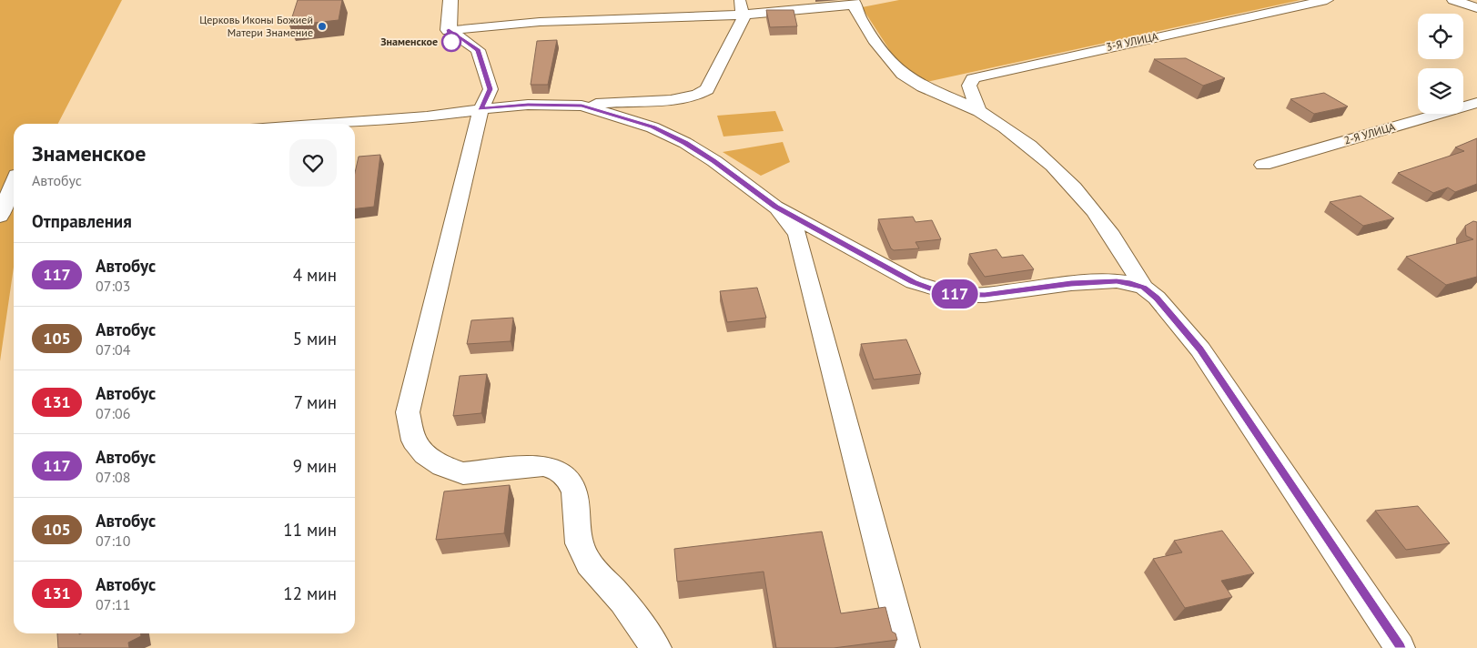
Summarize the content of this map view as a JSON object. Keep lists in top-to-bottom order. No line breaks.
{"streets":{"street":["3-Я УЛИЦА","2-Я УЛИЦА"]},"places":["Церковь Иконы Божией Матери Знамение","Знаменское"],"lines":["bus line 117"],"page":{"on_map":"117","heading":[["Знаменское","Автобус"],"Отправления"],"list":[{"mark":"117","name":"Автобус","note":"07:03","value":"4 мин"},{"mark":"105","name":"Автобус","note":"07:04","value":"5 мин"},{"mark":"131","name":"Автобус","note":"07:06","value":"7 мин"},{"mark":"117","name":"Автобус","note":"07:08","value":"9 мин"},{"mark":"105","name":"Автобус","note":"07:10","value":"11 мин"},{"mark":"131","name":"Автобус","note":"07:11","value":"12 мин"}]}}
